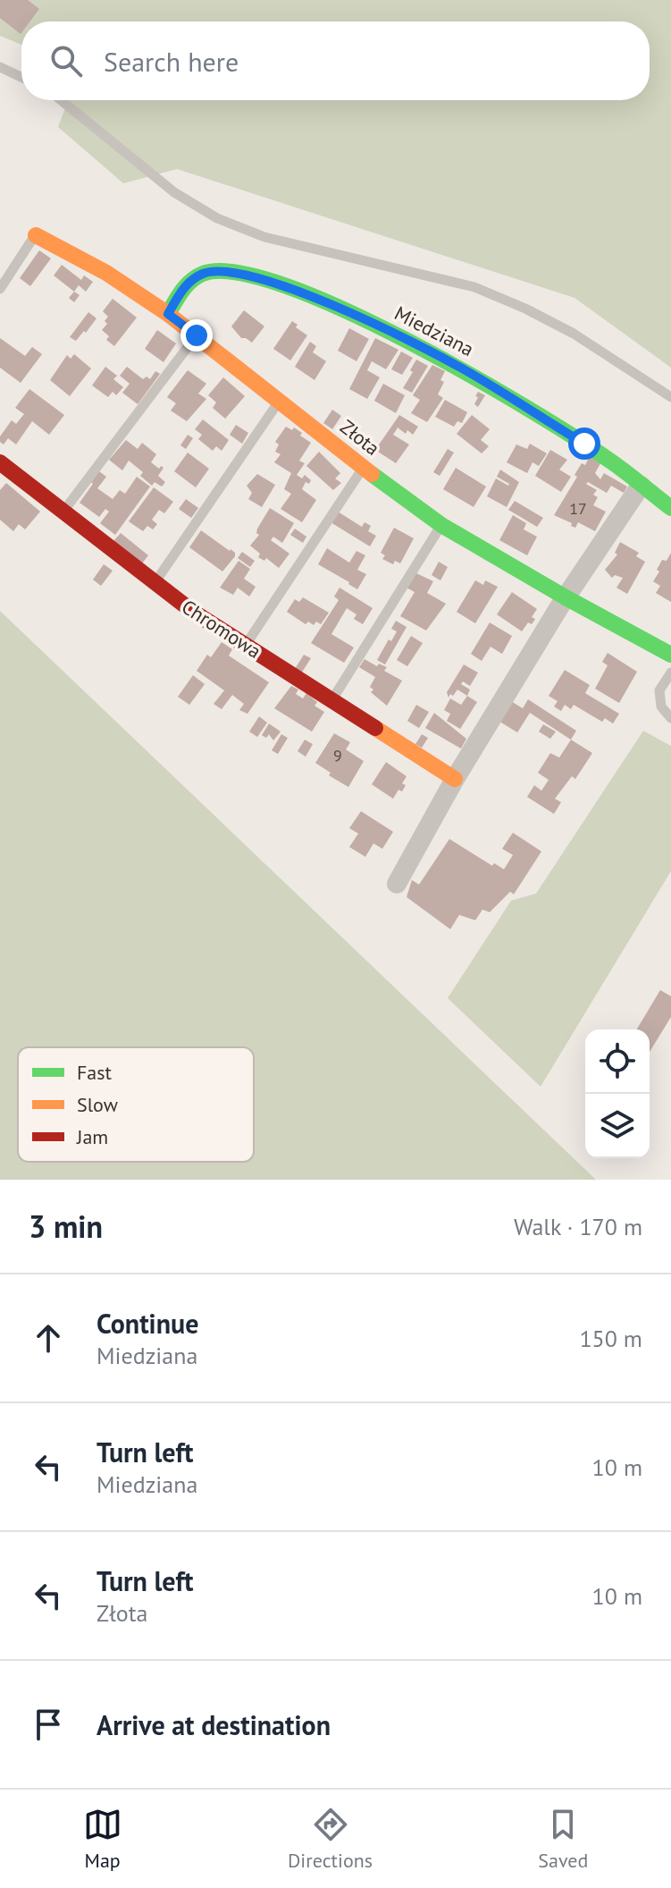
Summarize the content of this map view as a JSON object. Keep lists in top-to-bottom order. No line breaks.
{"streets":{"street":["Miedziana","Złota","Chromowa"]},"crossings":[["Miedziana","Złota"]],"house_numbers":["17","9"],"legend":["Fast","Slow","Jam"],"page":{"search":"Search here","heading":["3 min","Walk · 170 m"],"list":[["Continue","Miedziana","150 m"],["Turn left","Miedziana","10 m"],["Turn left","Złota","10 m"],"Arrive at destination"],"nav":["Map","Directions","Saved"]}}
